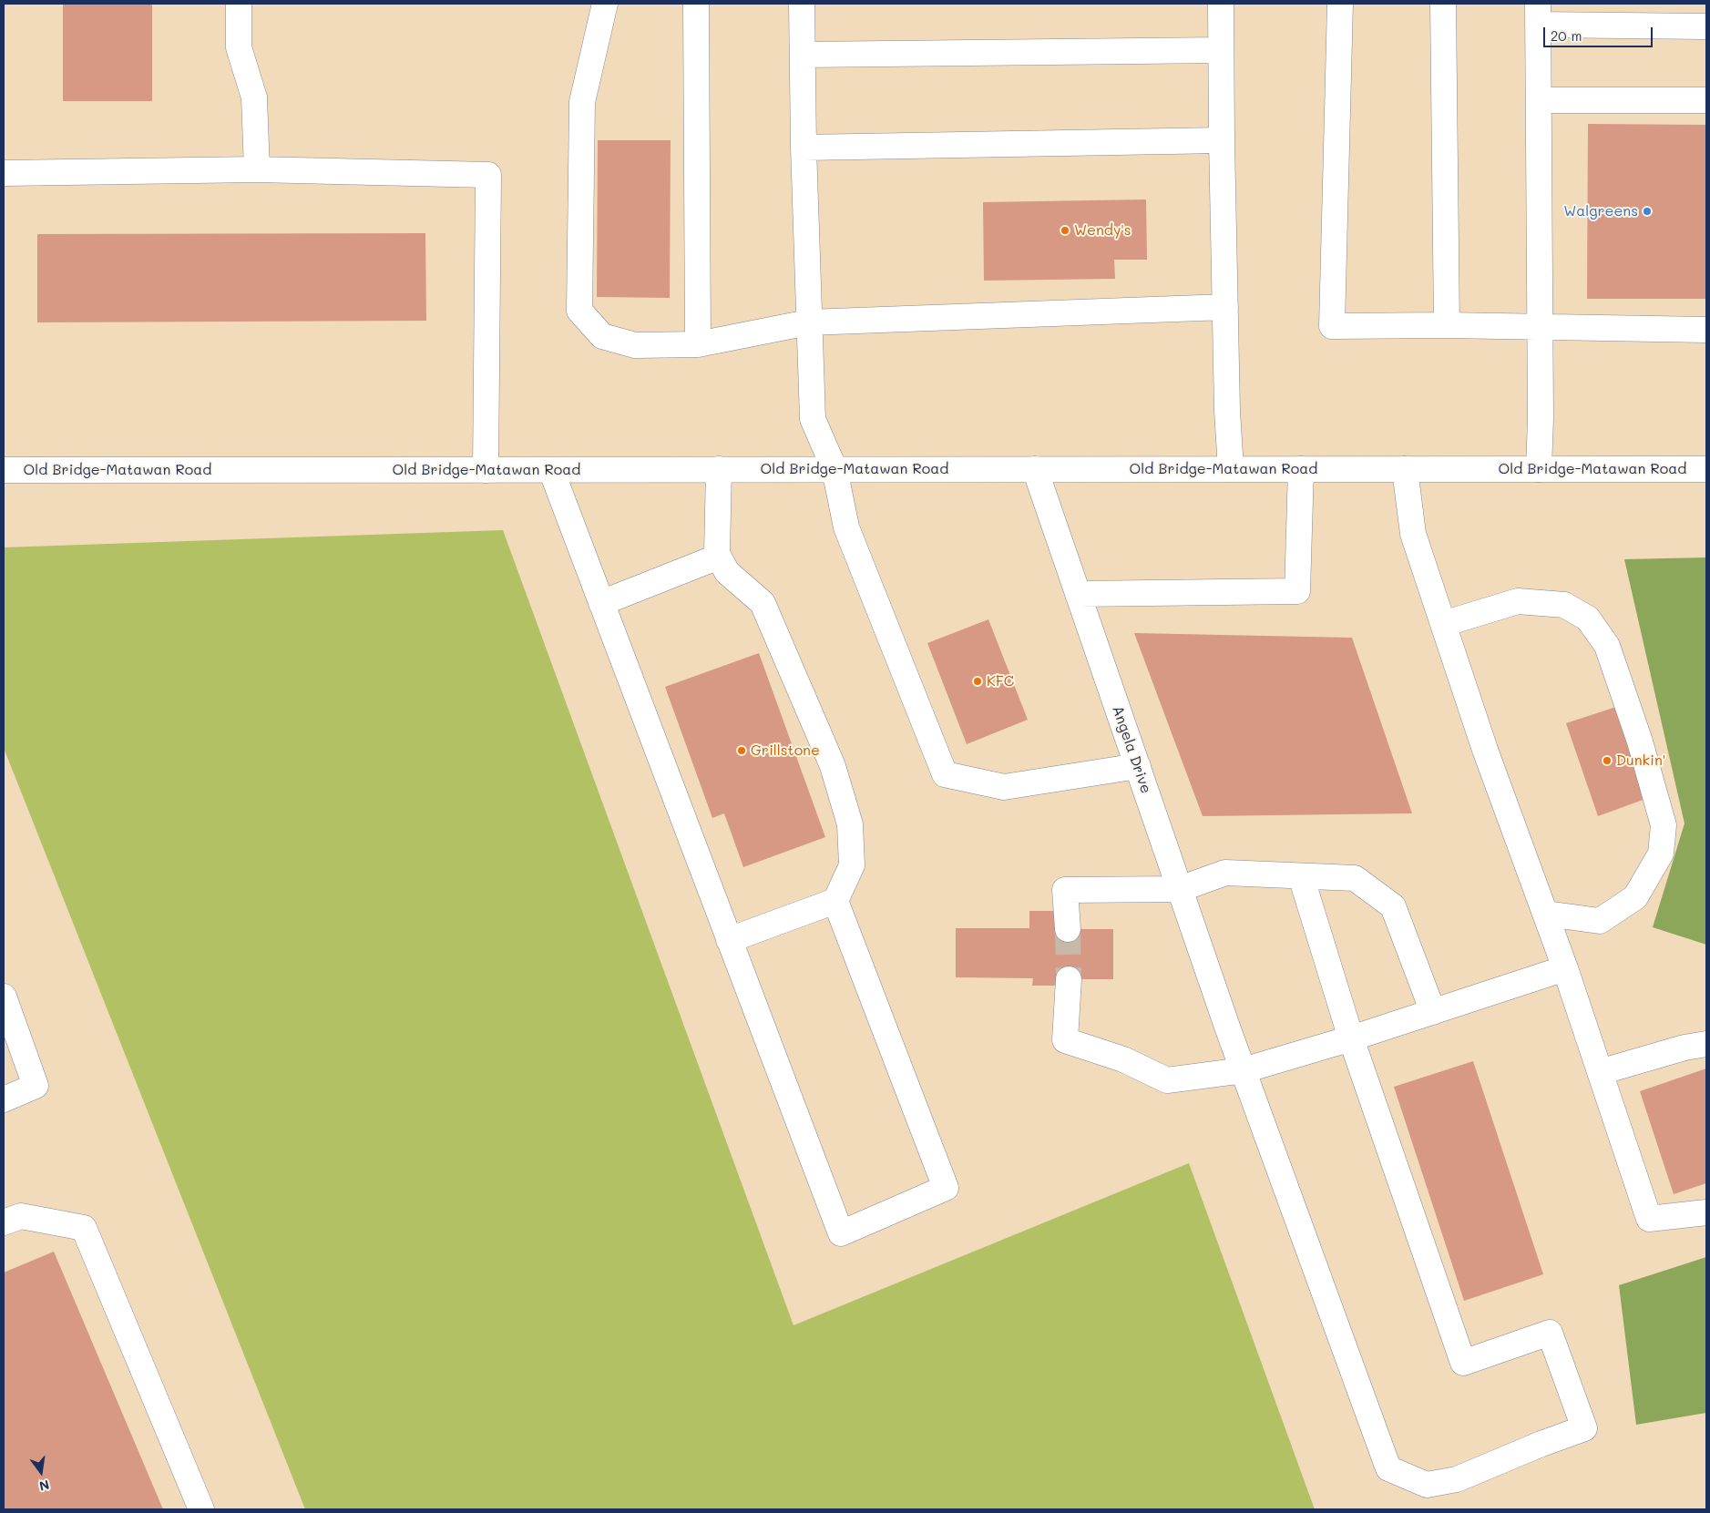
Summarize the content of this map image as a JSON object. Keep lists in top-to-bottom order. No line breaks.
{"streets":{"main road":["Old Bridge-Matawan Road","Angela Drive"]},"crossings":[["Old Bridge-Matawan Road","Angela Drive"]],"places":["Walgreens","Wendy's","KFC","Grillstone","Dunkin'"],"scale_bar":"20 m","north":"bottom"}
